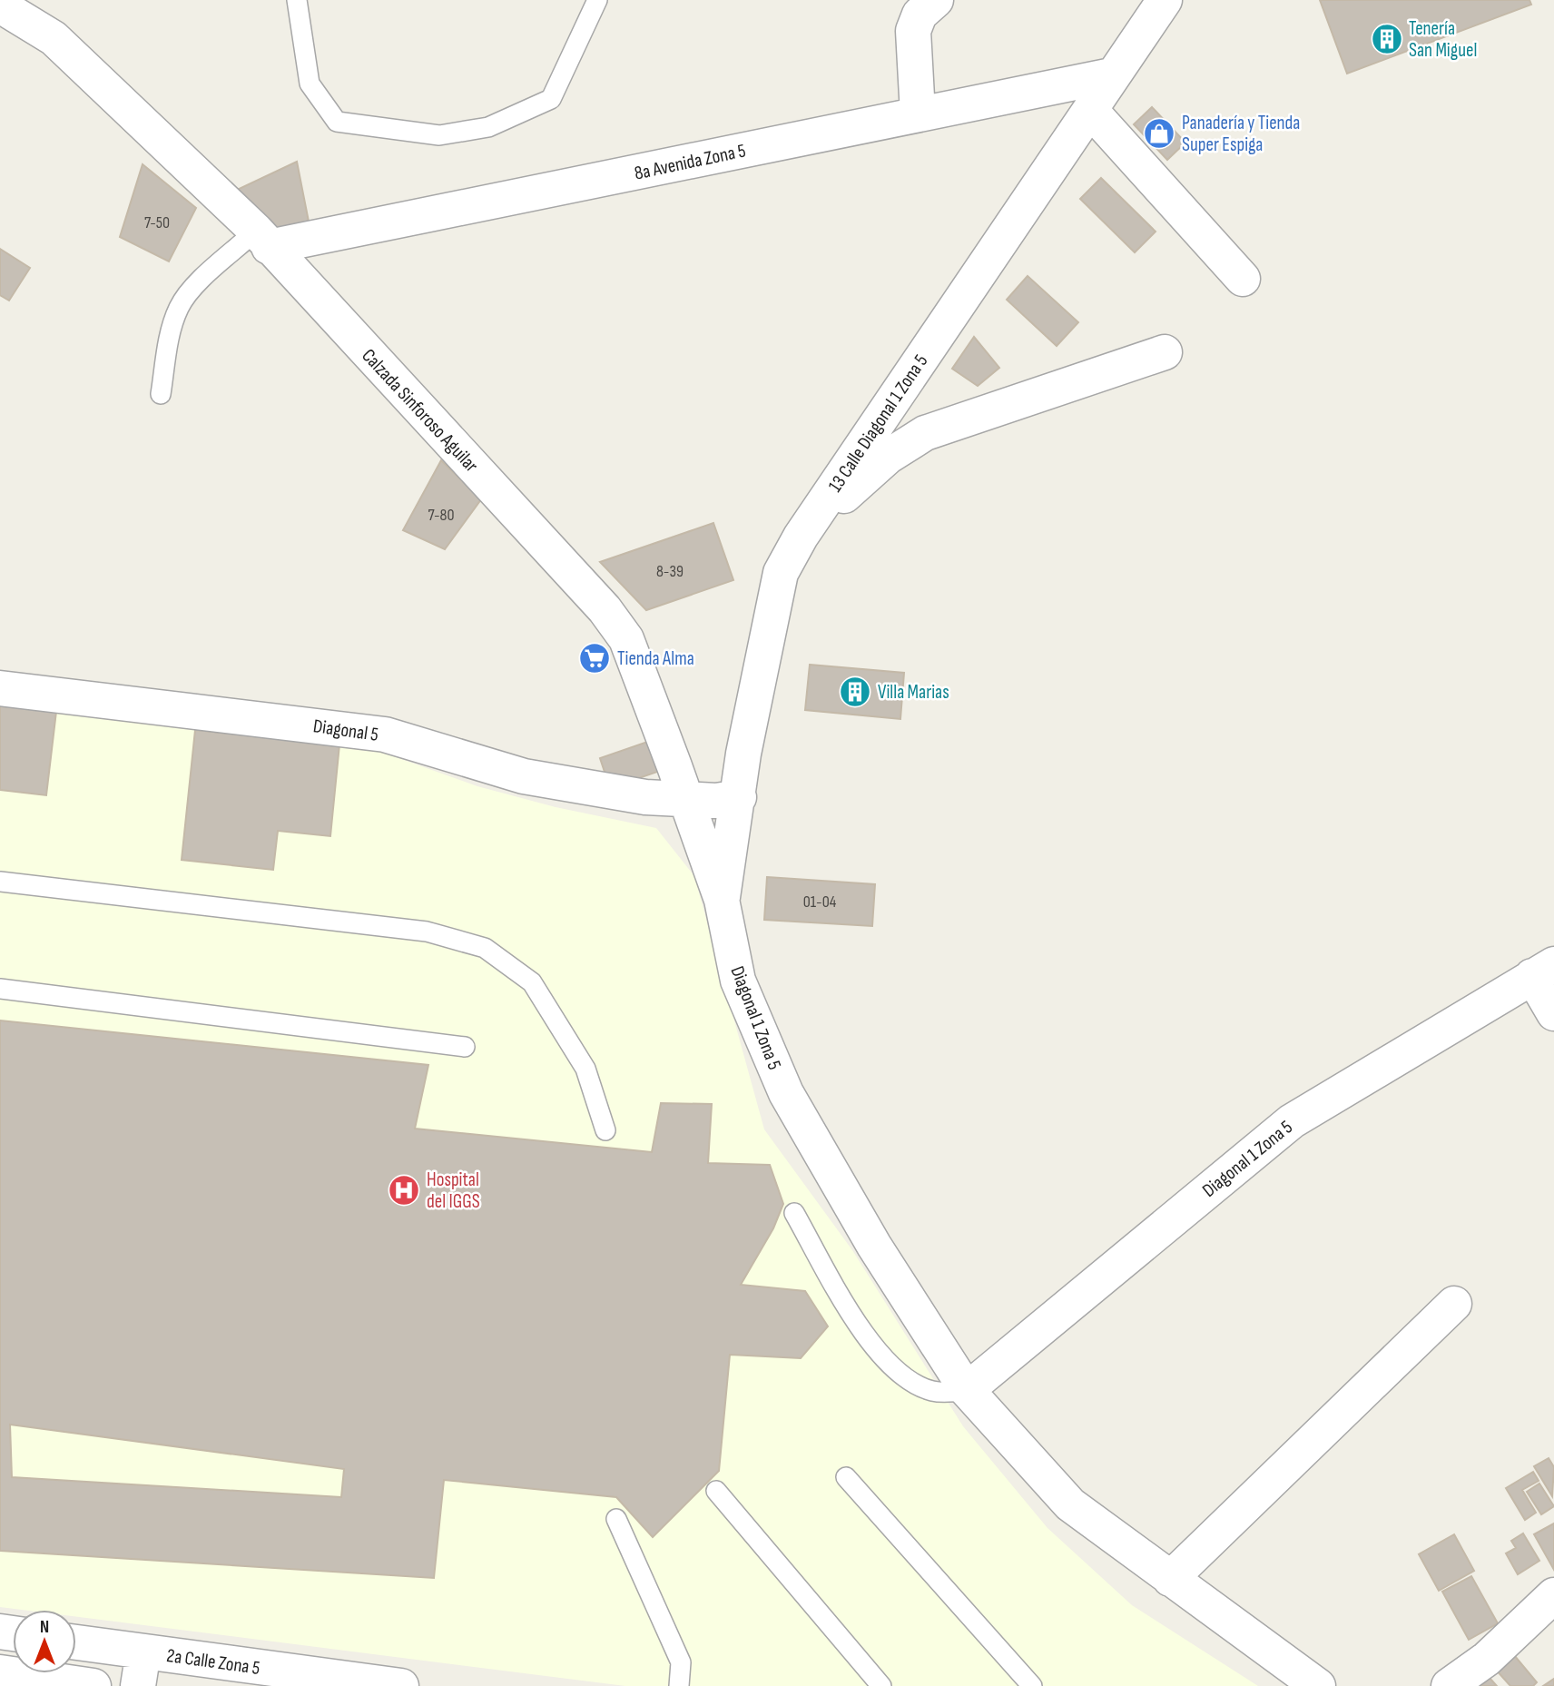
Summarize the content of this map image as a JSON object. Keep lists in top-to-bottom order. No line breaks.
{"streets":{"street":["8a Avenida Zona 5","Calzada Sinforoso Aguilar","13 Calle Diagonal 1 Zona 5","Diagonal 5","Diagonal 1 Zona 5","2a Calle Zona 5"]},"crossings":[["8a Avenida Zona 5","Calzada Sinforoso Aguilar"],["8a Avenida Zona 5","13 Calle Diagonal 1 Zona 5"],["Calzada Sinforoso Aguilar","13 Calle Diagonal 1 Zona 5"],["Calzada Sinforoso Aguilar","Diagonal 5"],["Calzada Sinforoso Aguilar","Diagonal 1 Zona 5"],["13 Calle Diagonal 1 Zona 5","Diagonal 5"],["13 Calle Diagonal 1 Zona 5","Diagonal 1 Zona 5"]],"places":{"building":["Tenería San Miguel","Villa Marias"],"shop":["Panadería y Tienda Super Espiga"],"supermarket":["Tienda Alma"],"hospital":["Hospital del IGGS"]},"house_numbers":["7-50","7-80","8-39","01-04"],"north":"top"}
